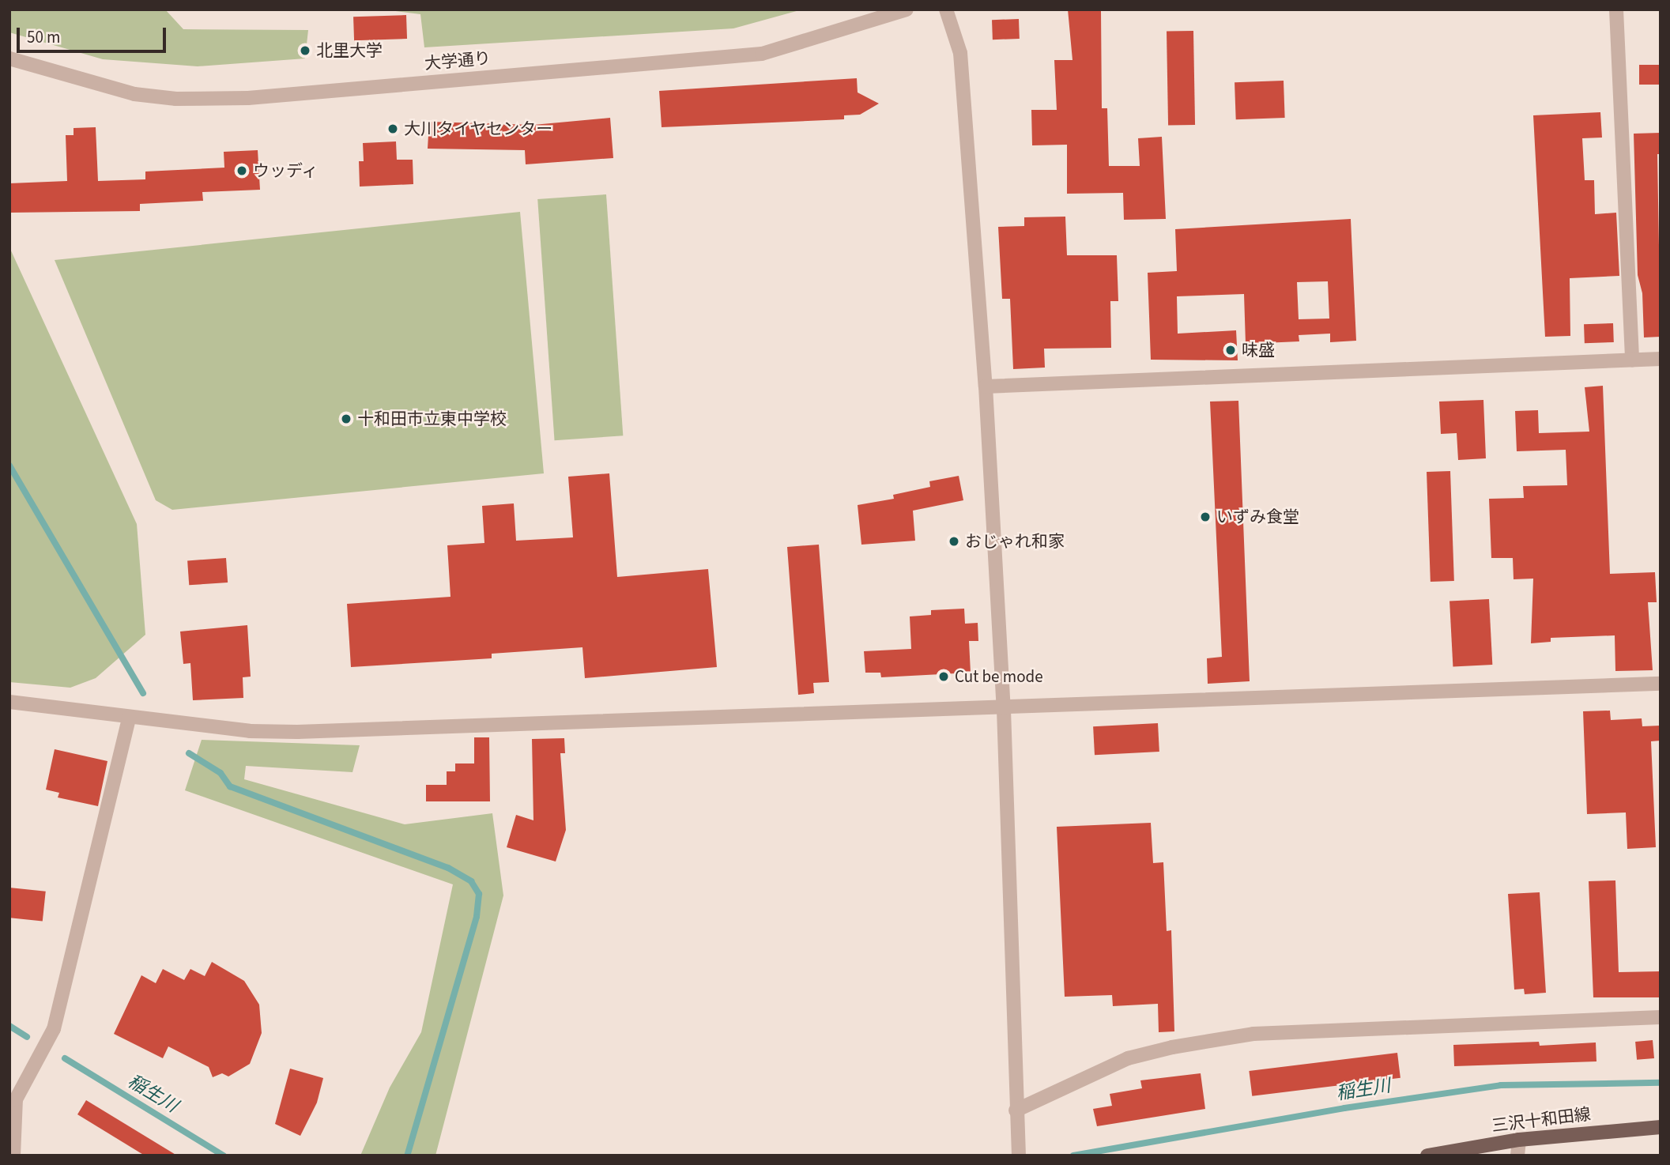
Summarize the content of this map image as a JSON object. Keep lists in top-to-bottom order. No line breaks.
{"streets":{"main road":["三沢十和田線"],"street":["大学通り"]},"water":["稲生川"],"places":["北里大学","大川タイヤセンター","ウッディ","味盛","十和田市立東中学校","いずみ食堂","おじゃれ和家","Cut be mode"],"scale_bar":"50 m"}
